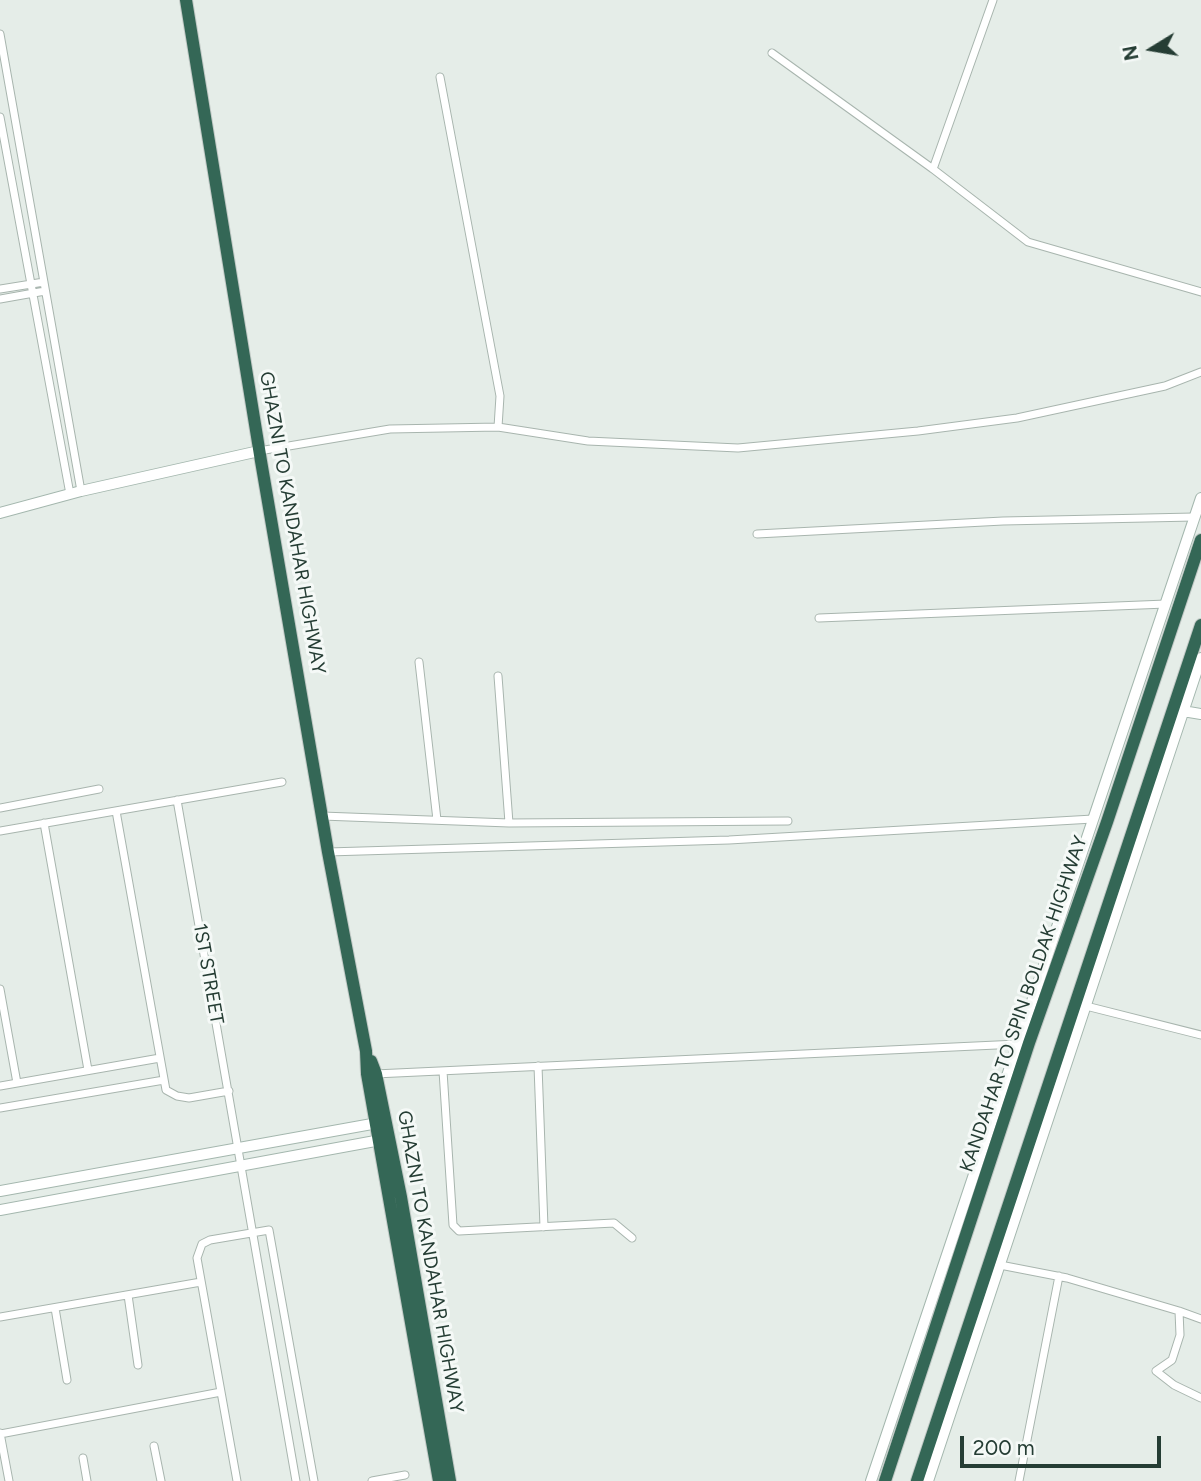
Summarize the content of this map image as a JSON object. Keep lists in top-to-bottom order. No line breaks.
{"streets":{"highway":["GHAZNI TO KANDAHAR HIGHWAY","KANDAHAR TO SPIN BOLDAK HIGHWAY"],"street":["1ST STREET"]},"scale_bar":"200 m","north":"left"}
